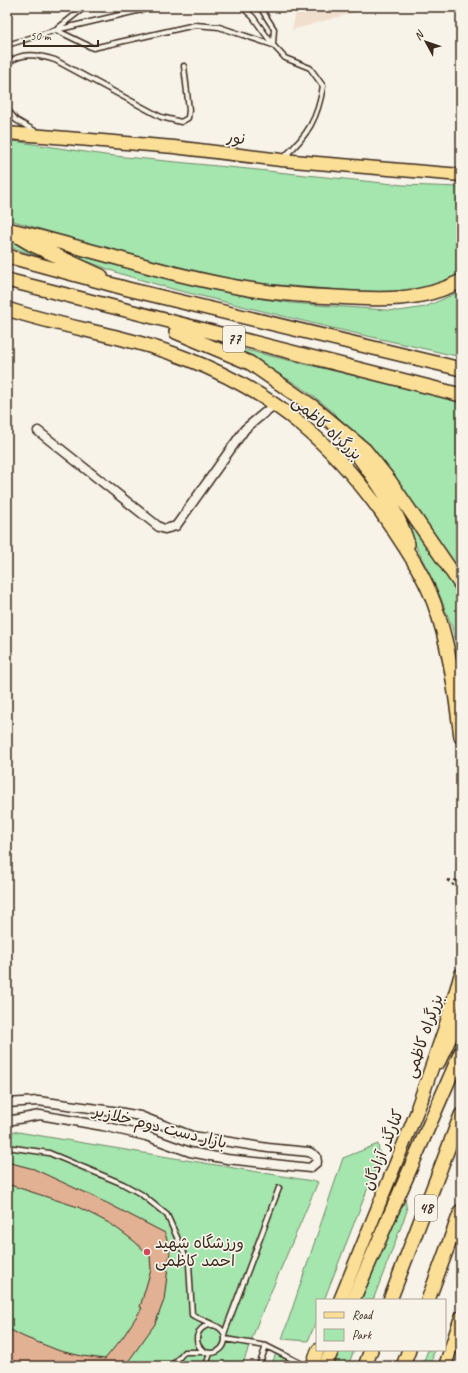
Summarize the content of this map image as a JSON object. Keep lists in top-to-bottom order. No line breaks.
{"streets":{"highway":["77","بزرگراه کاظمی","48"],"main road":["نور","کنارگذر آزادگان"],"street":["بازار دست دوم خلازیر"]},"crossings":[["بزرگراه کاظمی","کنارگذر آزادگان"]],"places":["ورزشگاه شهید احمد کاظمی"],"legend":["Road","Park"],"scale_bar":"50 m","north":"top left"}
